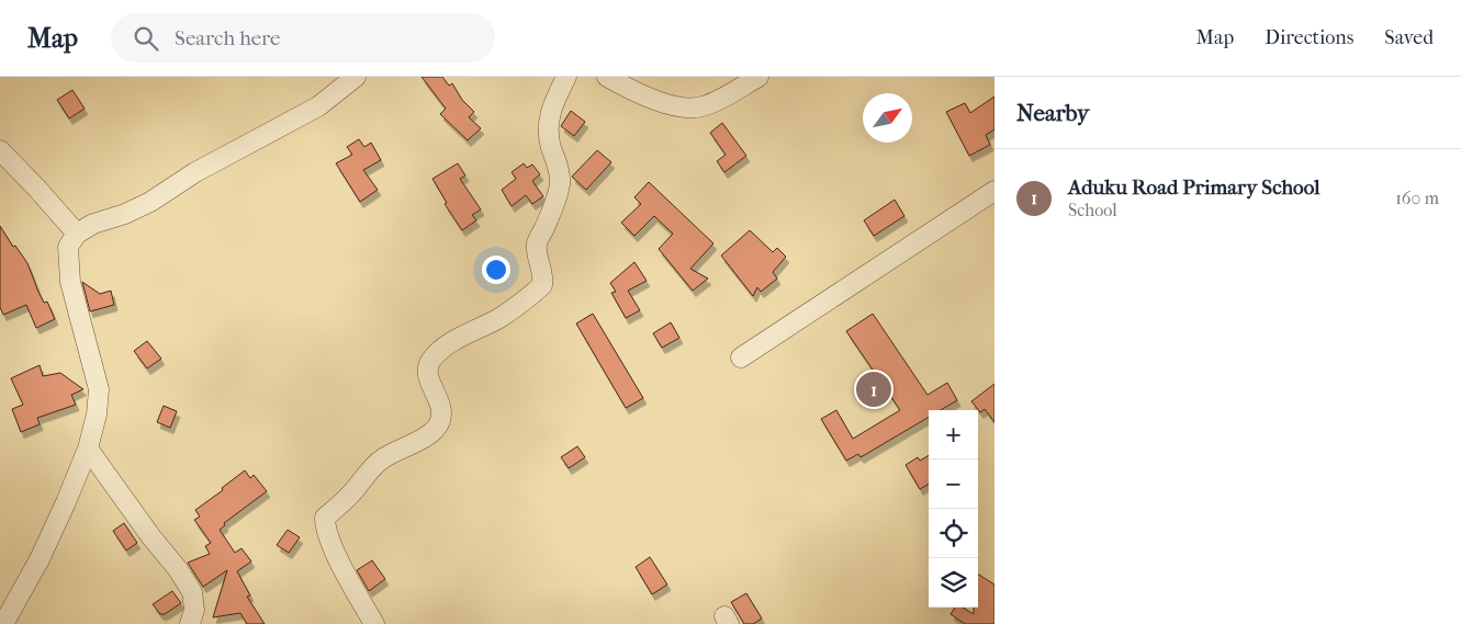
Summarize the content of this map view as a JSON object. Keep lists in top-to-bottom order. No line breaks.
{"north":"top right","page":{"header":"Map","search":"Search here","nav":["Map","Directions","Saved"],"heading":"Nearby","list":[{"mark":"1","name":"Aduku Road Primary School","note":"School","value":"160 m"}],"pins":"1","map_buttons":["+","−"]}}
